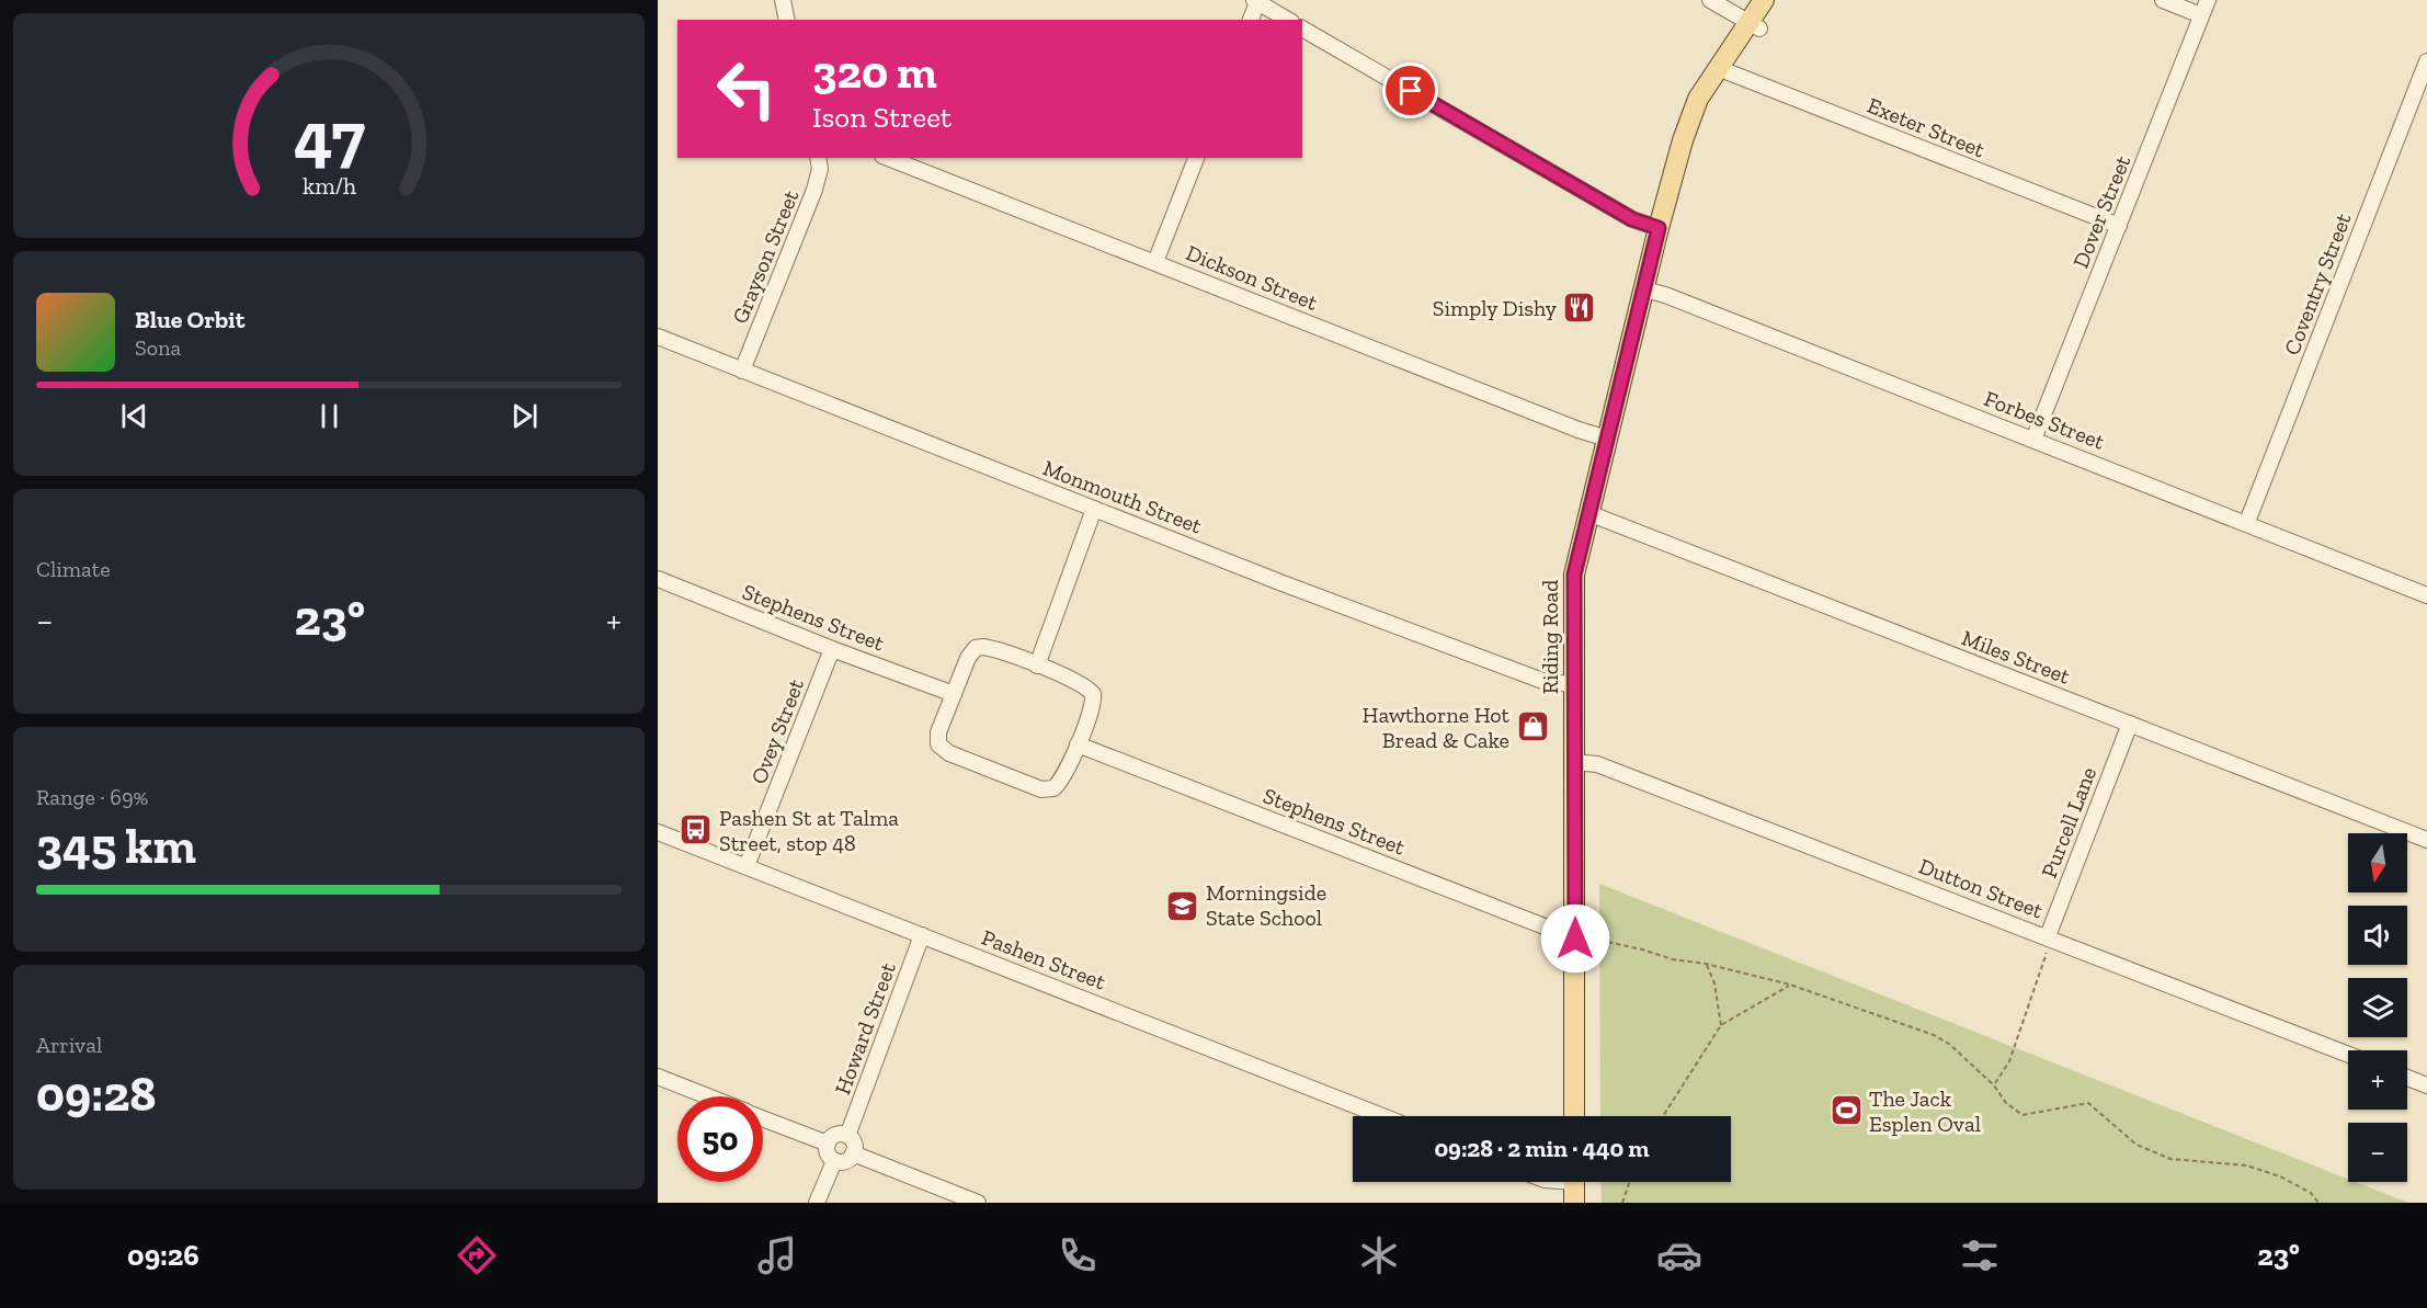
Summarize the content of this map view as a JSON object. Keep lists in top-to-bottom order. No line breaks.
{"streets":{"main road":["Riding Road"],"street":["Exeter Street","Dover Street","Grayson Street","Dickson Street","Coventry Street","Forbes Street","Monmouth Street","Stephens Street","Miles Street","Ovey Street","Purcell Lane","Dutton Street","Pashen Street","Howard Street"]},"crossings":[["Exeter Street","Dover Street"],["Exeter Street","Riding Road"],["Dover Street","Forbes Street"],["Grayson Street","Monmouth Street"],["Dickson Street","Riding Road"],["Coventry Street","Forbes Street"],["Forbes Street","Riding Road"],["Monmouth Street","Riding Road"],["Stephens Street","Riding Road"],["Stephens Street","Ovey Street"],["Riding Road","Miles Street"],["Riding Road","Dutton Street"],["Miles Street","Purcell Lane"],["Ovey Street","Pashen Street"],["Purcell Lane","Dutton Street"],["Pashen Street","Howard Street"]],"places":{"restaurant":["Simply Dishy"],"shop":["Hawthorne Hot Bread & Cake"],"bus stop":["Pashen St at Talma Street, stop 48"],"school or university":["Morningside State School"],"sports":["The Jack Esplen Oval"]},"north":"bottom","page":{"turn":["320 m","Ison Street"],"song":["Blue Orbit","Sona"],"tile":["Climate",["Range · 69%","345 km"],["Arrival","09:28"]],"heat":["−","23°","+"],"map_buttons":["+","−"],"limit":"50","trip":"09:28 · 2 min · 440 m","tabs":["09:26","23°"],"gauge":["47","km/h"]}}
